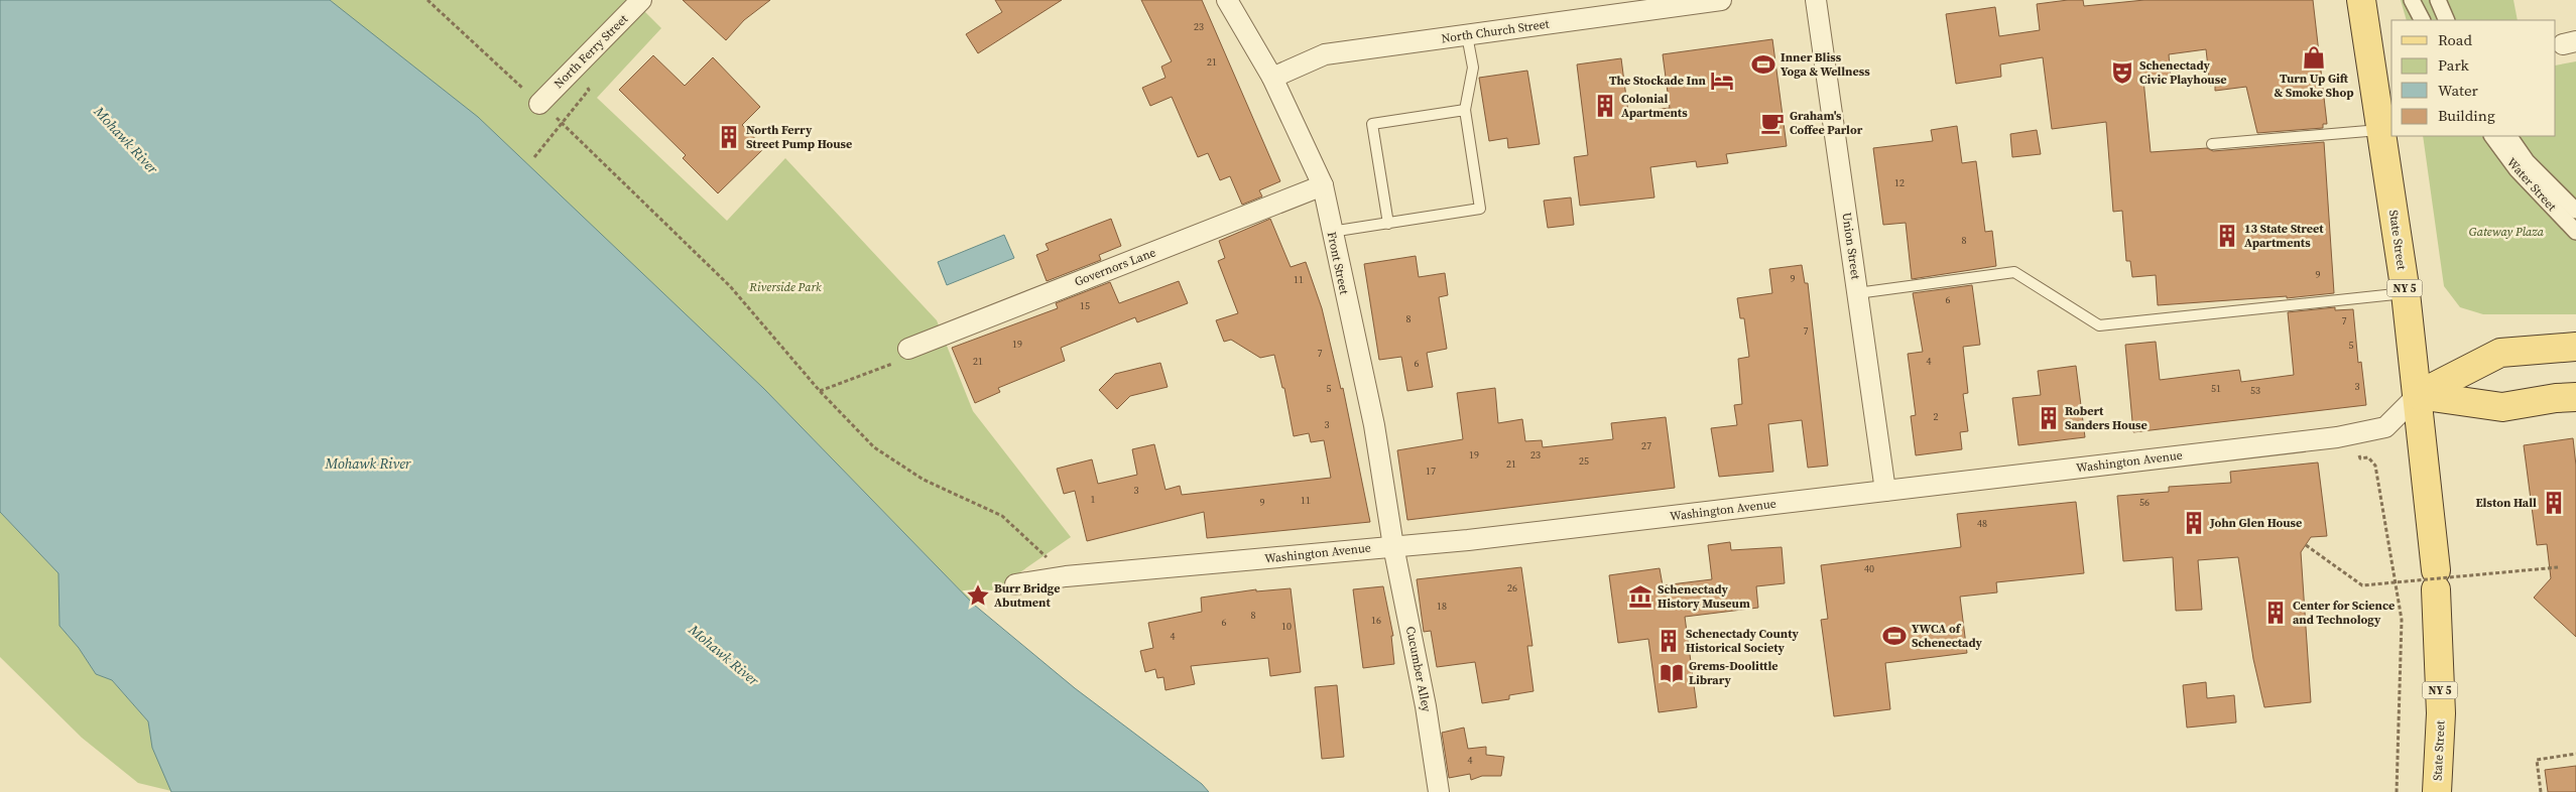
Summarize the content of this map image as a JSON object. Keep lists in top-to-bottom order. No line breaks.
{"streets":{"main road":["State Street","NY 5","Washington Avenue"],"street":["North Church Street","North Ferry Street","Water Street","Union Street","Front Street","Governors Lane","Cucumber Alley"]},"crossings":[["North Church Street","Front Street"],["State Street","Washington Avenue"],["Union Street","Washington Avenue"],["Front Street","Governors Lane"],["Front Street","Washington Avenue"],["Front Street","Cucumber Alley"],["Washington Avenue","Cucumber Alley"]],"water":["Mohawk River"],"parks":["Gateway Plaza","Riverside Park"],"places":{"shop":["Turn Up Gift & Smoke Shop"],"sports":["Inner Bliss Yoga & Wellness","YWCA of Schenectady"],"theatre":["Schenectady Civic Playhouse"],"hotel":["The Stockade Inn"],"building":["Colonial Apartments","North Ferry Street Pump House","13 State Street Apartments","Robert Sanders House","Elston Hall","John Glen House","Center for Science and Technology","Schenectady County Historical Society"],"cafe":["Graham's Coffee Parlor"],"place":["Burr Bridge Abutment"],"museum":["Schenectady History Museum"],"library":["Grems-Doolittle Library"]},"house_numbers":["23","21","12","8","9","9","11","6","15","8","7","7","19","5","7","21","4","6","3","5","51","53","2","3","27","19","23","25","21","17","3","1","11","9","56","48","40","26","18","8","16","6","10","4","4"],"legend":["Road","Park","Water","Building"]}
